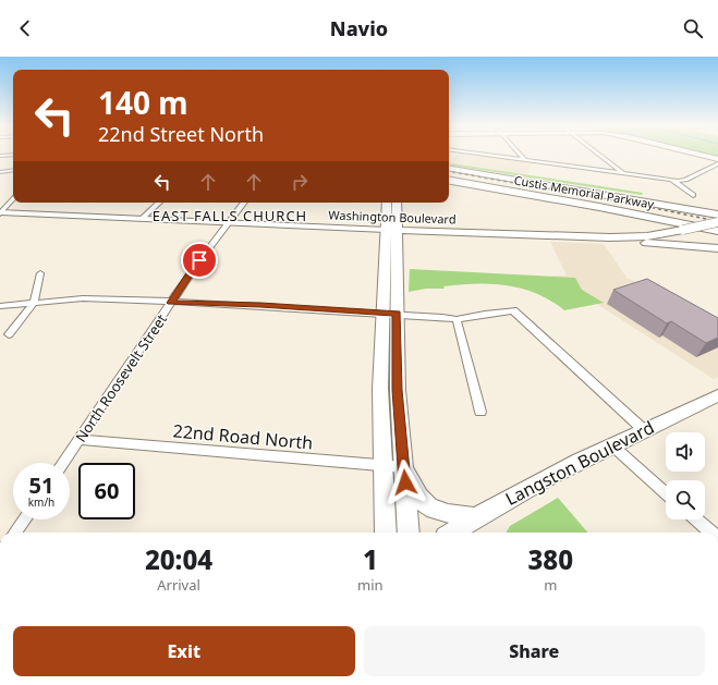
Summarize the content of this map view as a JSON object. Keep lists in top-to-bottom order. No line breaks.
{"streets":{"highway":["Custis Memorial Parkway"],"main road":["Washington Boulevard","Langston Boulevard"],"street":["North Roosevelt Street","22nd Road North"]},"crossings":[["Washington Boulevard","North Roosevelt Street"],["North Roosevelt Street","22nd Road North"]],"districts":["EAST FALLS CHURCH"],"page":{"header":"Navio","turn":["140 m","22nd Street North"],"speed":"51 km/h","limit":"60","eta":["20:04","Arrival","1","min","380","m"],"buttons":["Exit","Share"]}}
